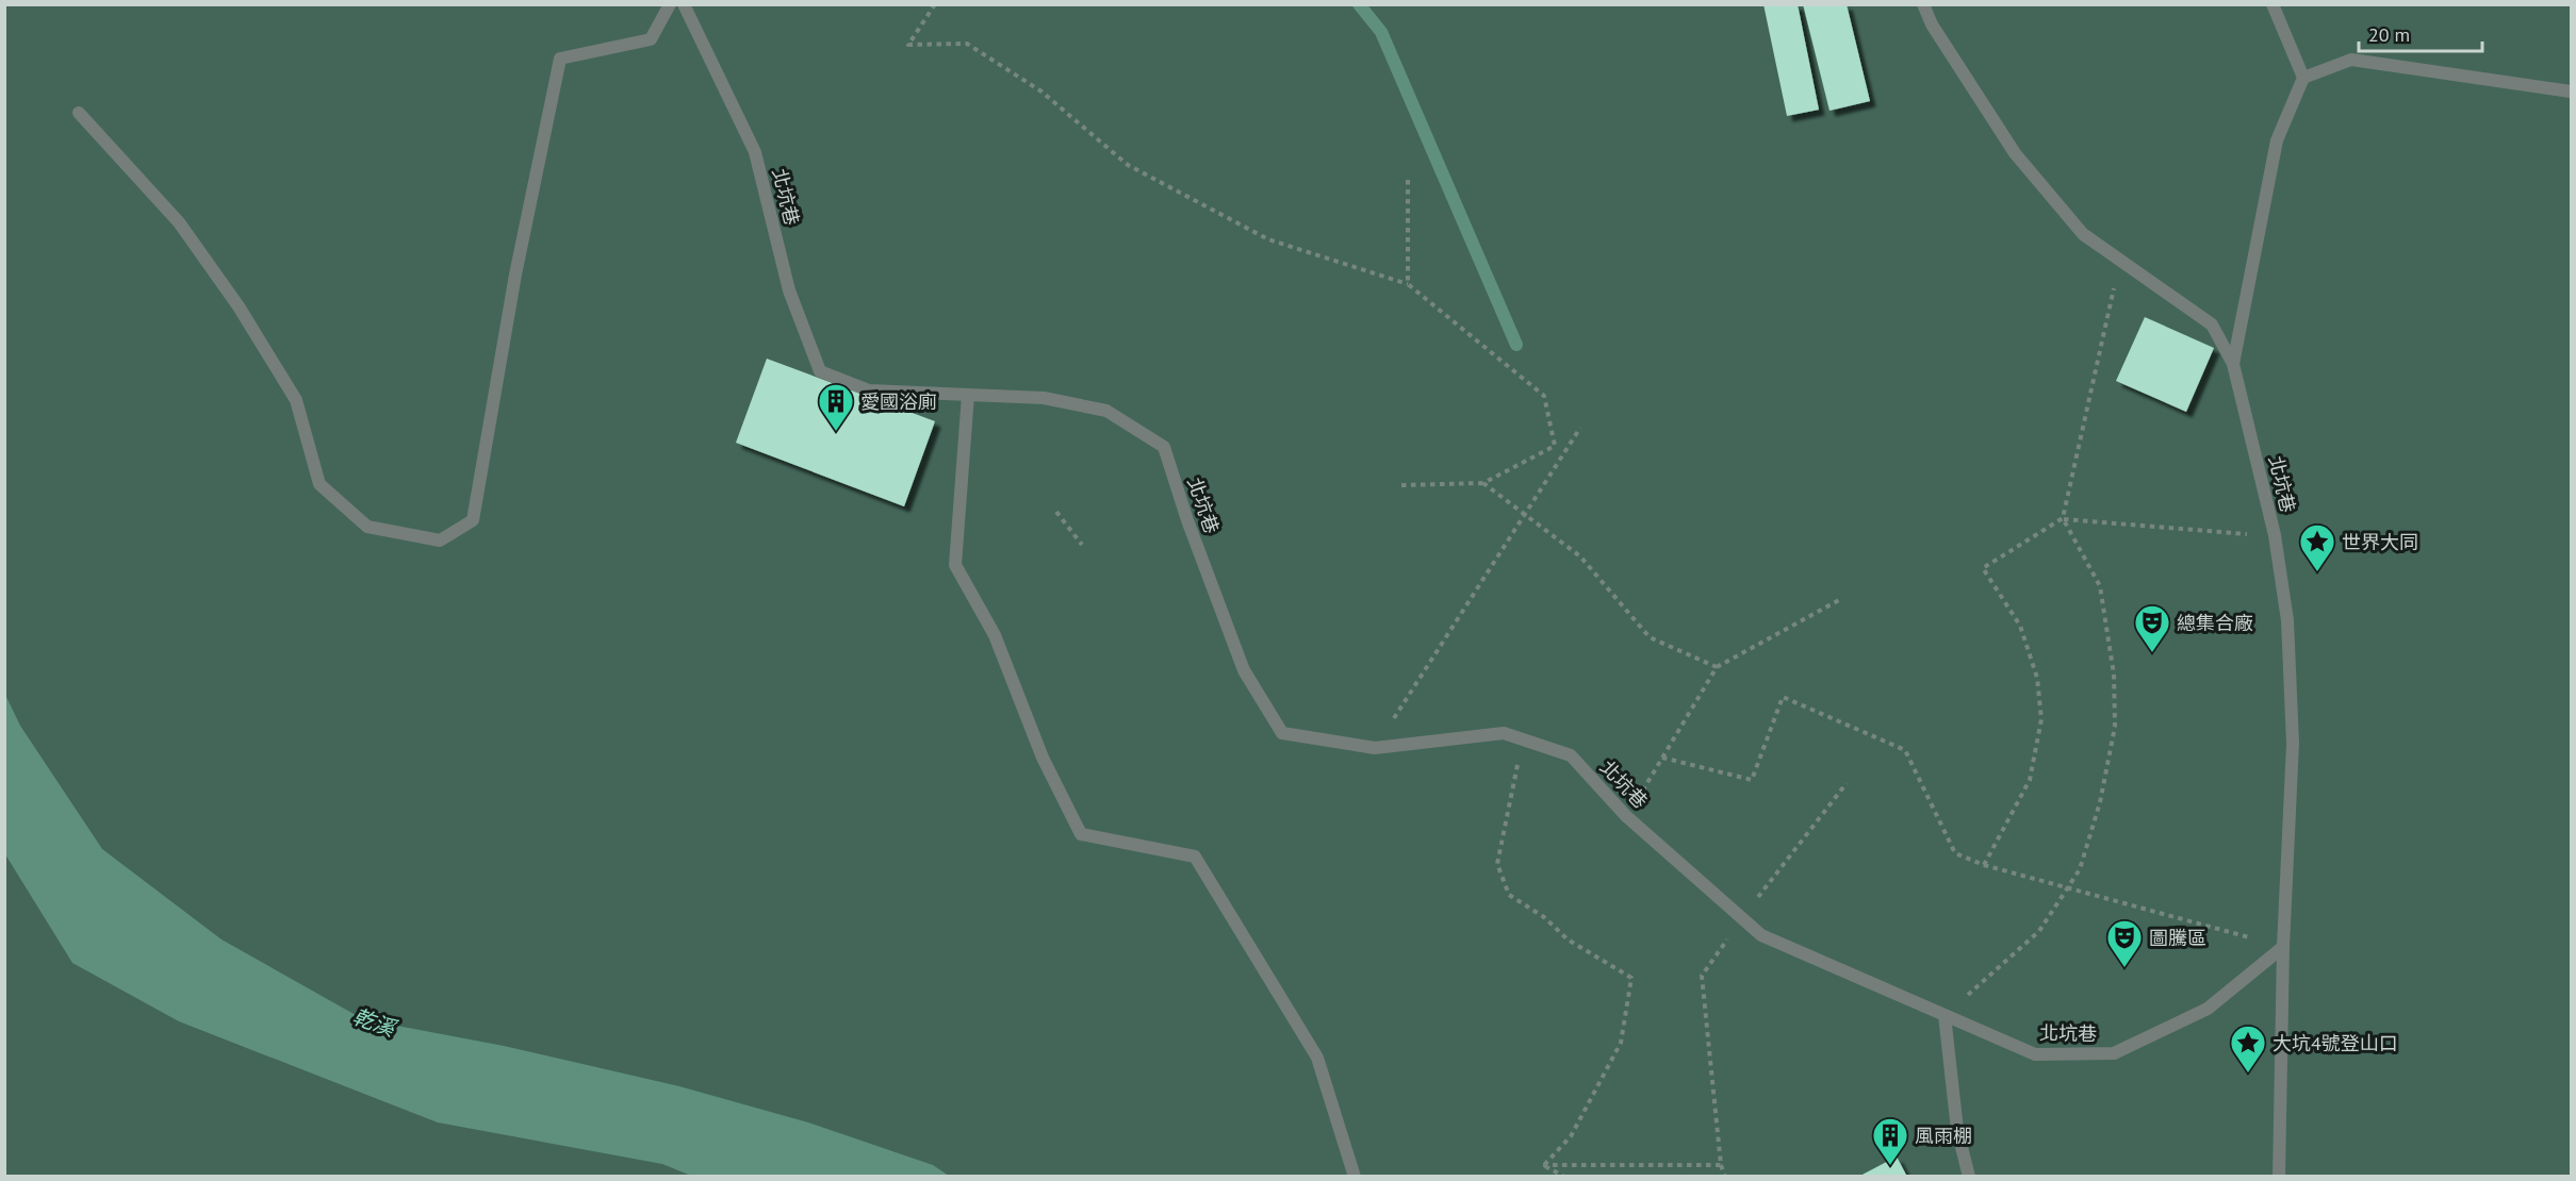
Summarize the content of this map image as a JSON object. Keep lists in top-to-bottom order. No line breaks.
{"streets":{"street":["北坑巷"]},"water":["乾溪"],"places":{"building":["愛國浴廁","風雨棚"],"place":["世界大同","大坑4號登山口"],"theatre":["總集合廠","圖騰區"]},"scale_bar":"20 m"}
